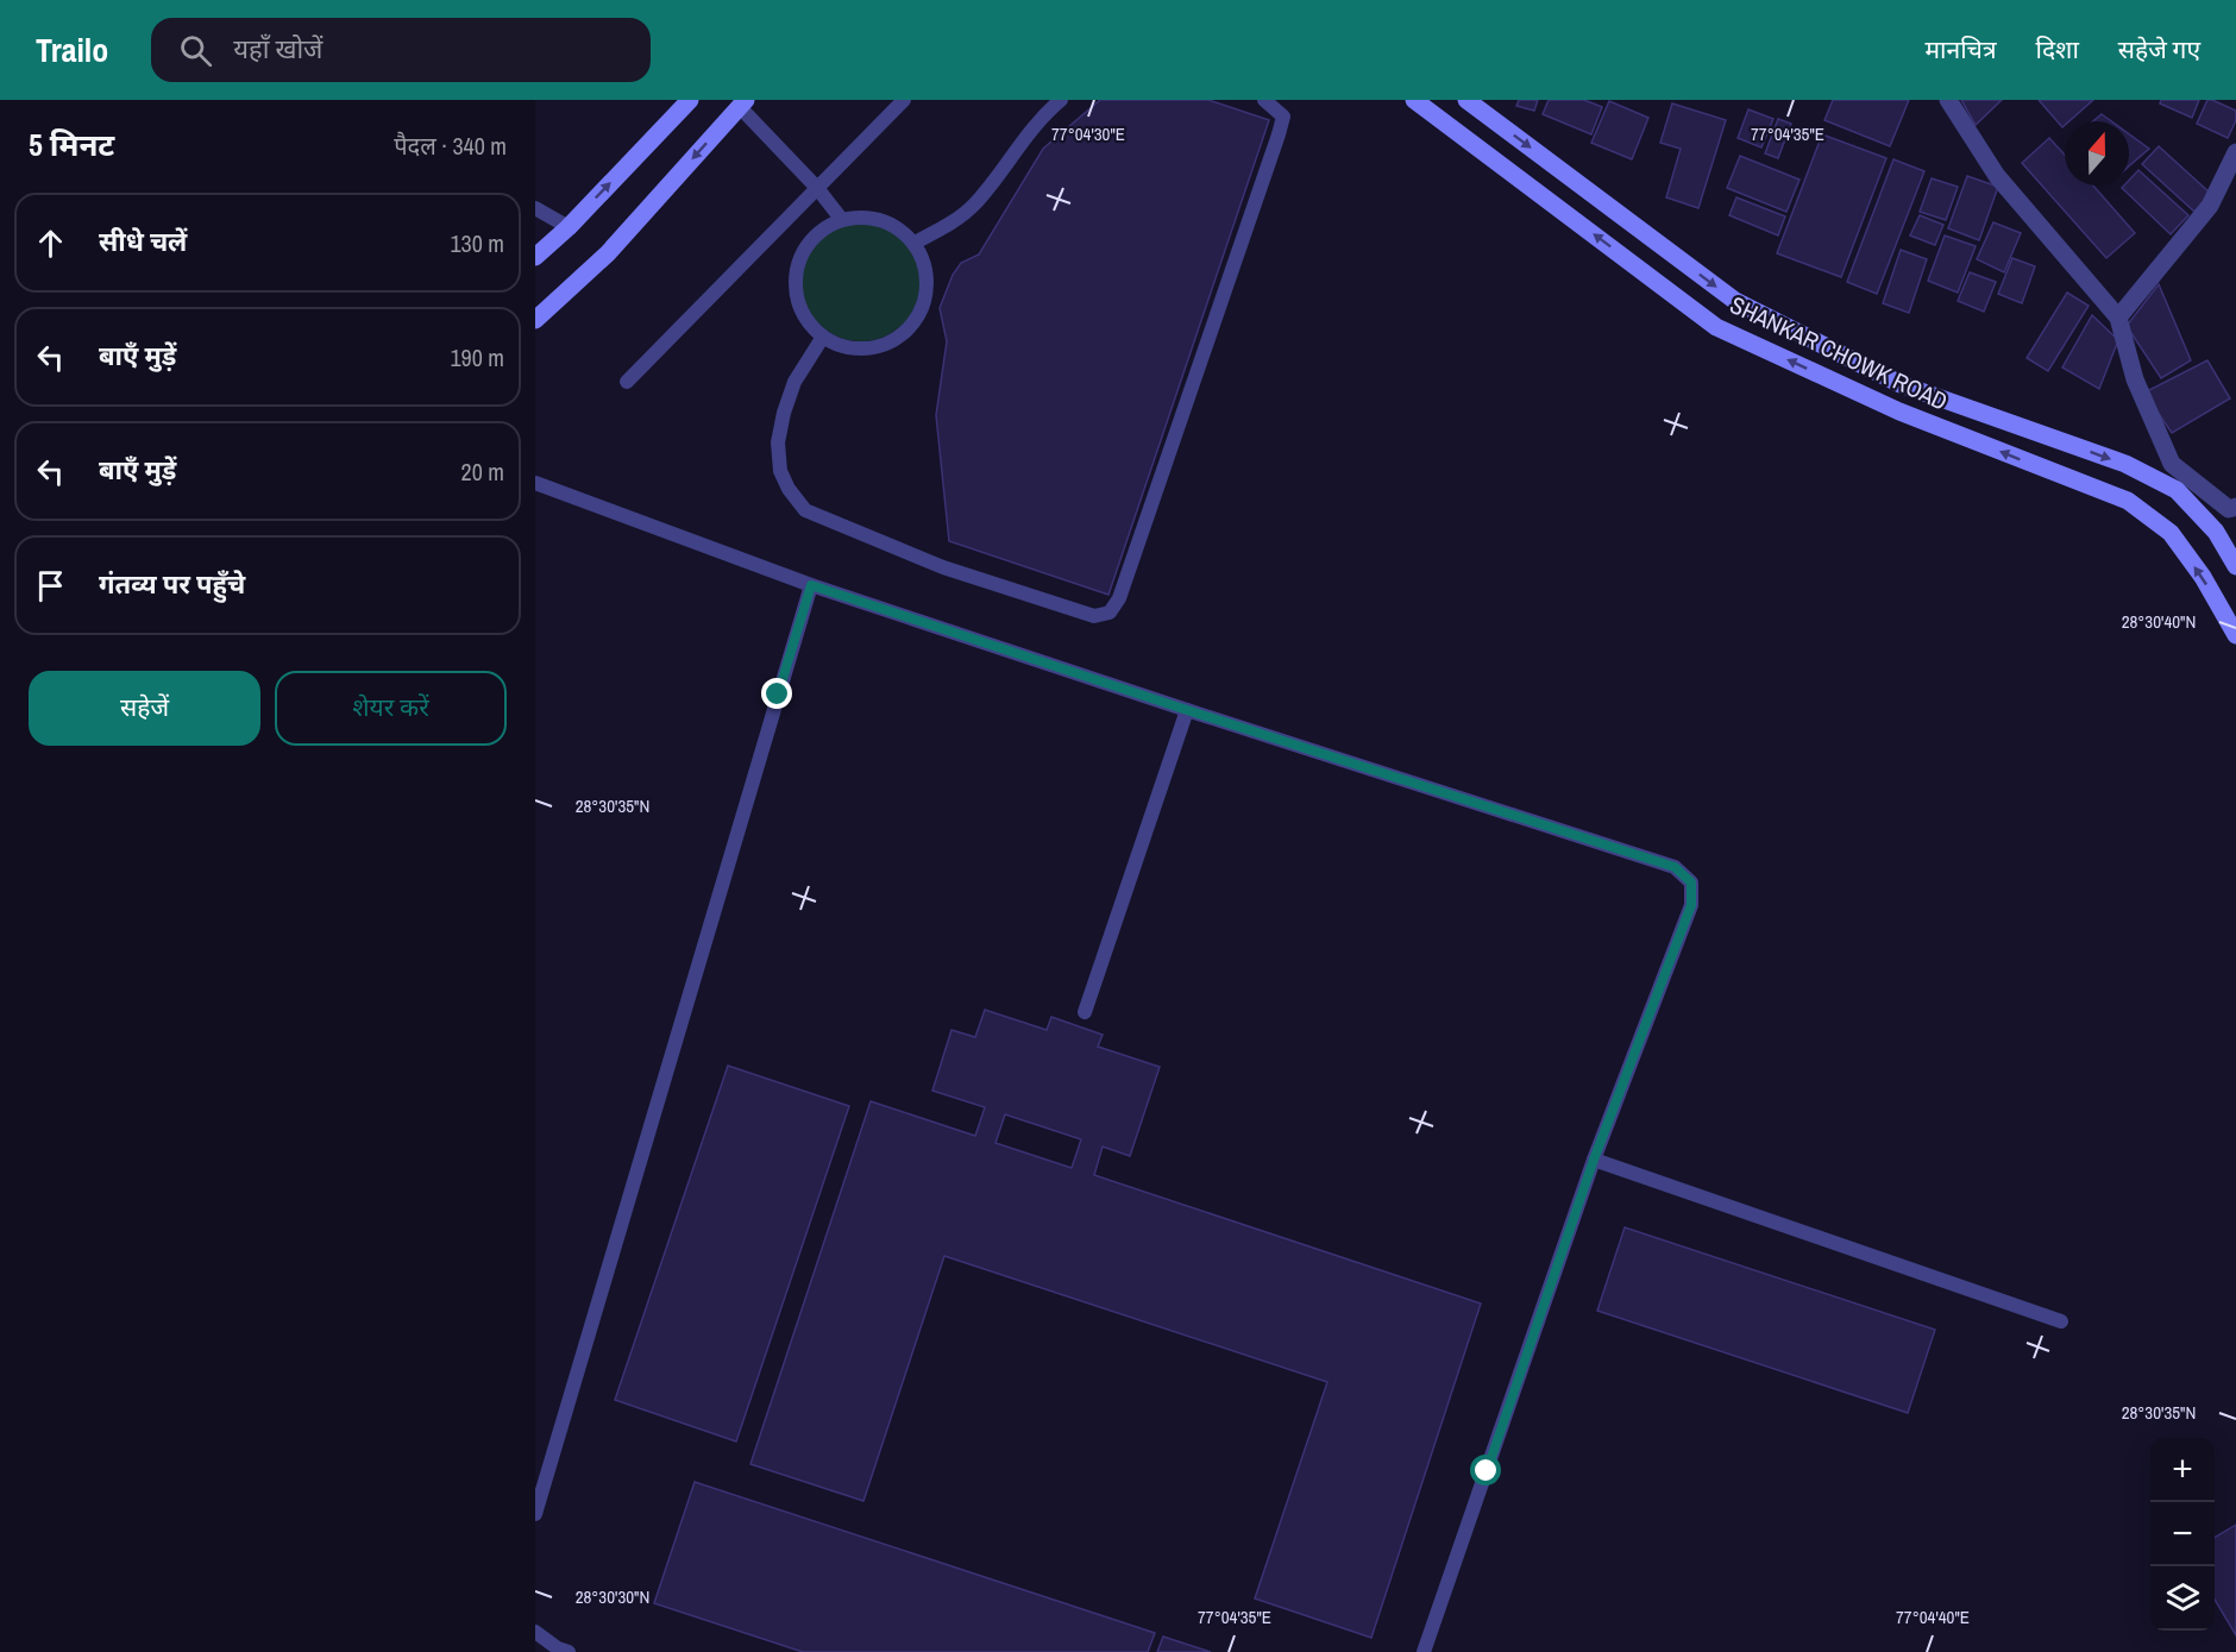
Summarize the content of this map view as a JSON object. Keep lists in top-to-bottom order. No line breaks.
{"streets":{"main road":["SHANKAR CHOWK ROAD"]},"north":"top","page":{"header":"Trailo","search":"यहाँ खोजें","nav":["मानचित्र","दिशा","सहेजे गए"],"heading":["5 मिनट","पैदल · 340 m"],"list":[["सीधे चलें","130 m"],["बाएँ मुड़ें","190 m"],["बाएँ मुड़ें","20 m"],"गंतव्य पर पहुँचे"],"buttons":["सहेजें","शेयर करें"],"map_buttons":["+","−"]},"coordinates":["77°04'30\"E","77°04'35\"E","28°30'40\"N","28°30'35\"N","28°30'30\"N","77°04'40\"E"]}
